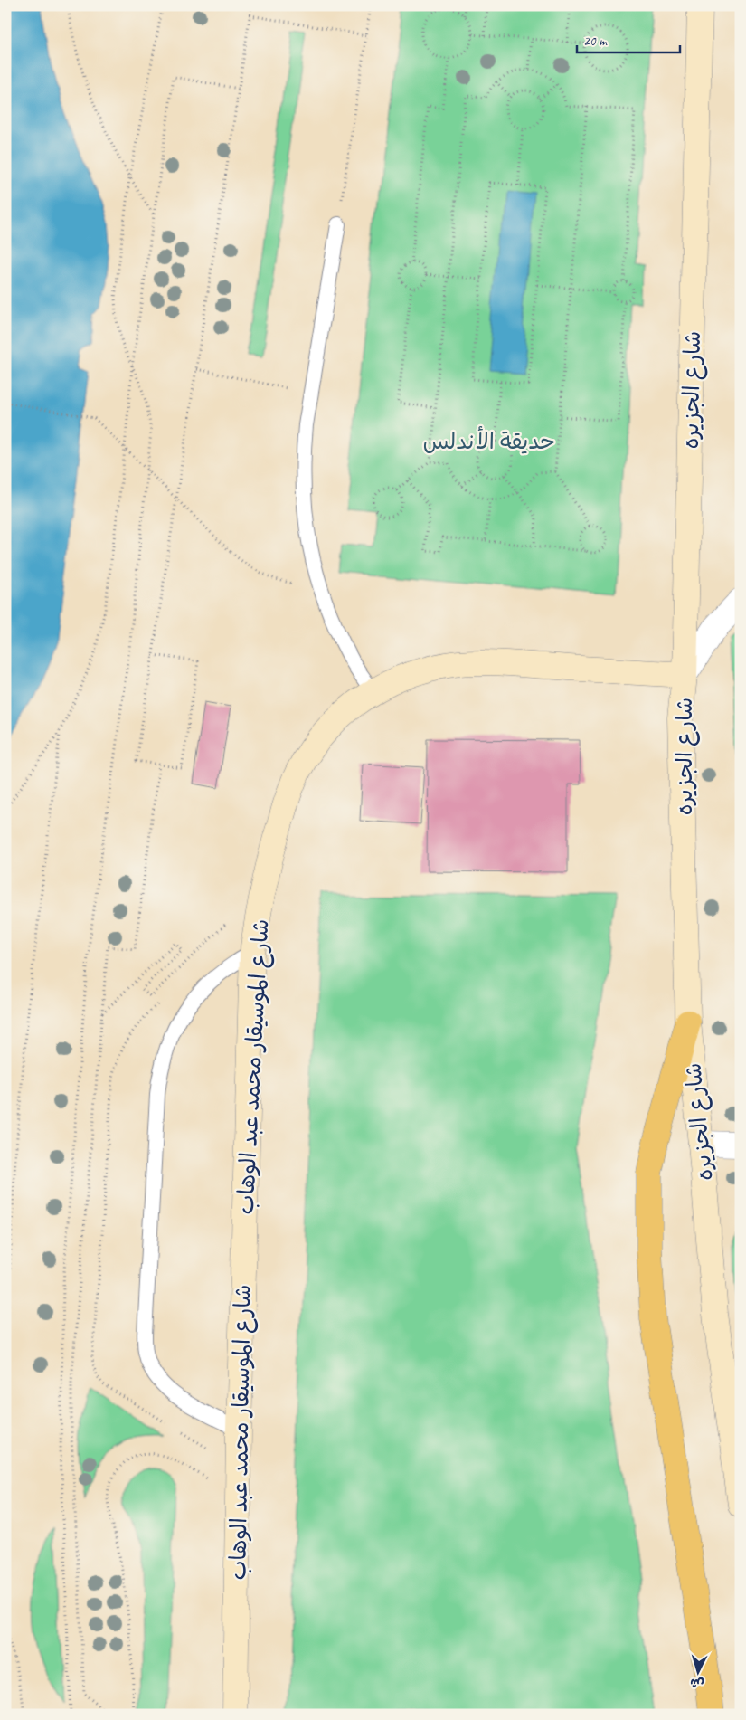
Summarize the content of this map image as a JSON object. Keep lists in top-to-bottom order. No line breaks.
{"streets":{"street":["شارع الجزيره","شارع الموسيقار محمد عبد الوهاب"]},"crossings":[["شارع الجزيره","شارع الموسيقار محمد عبد الوهاب"]],"parks":["حديقة الأندلس"],"scale_bar":"20 m","north":"bottom"}
